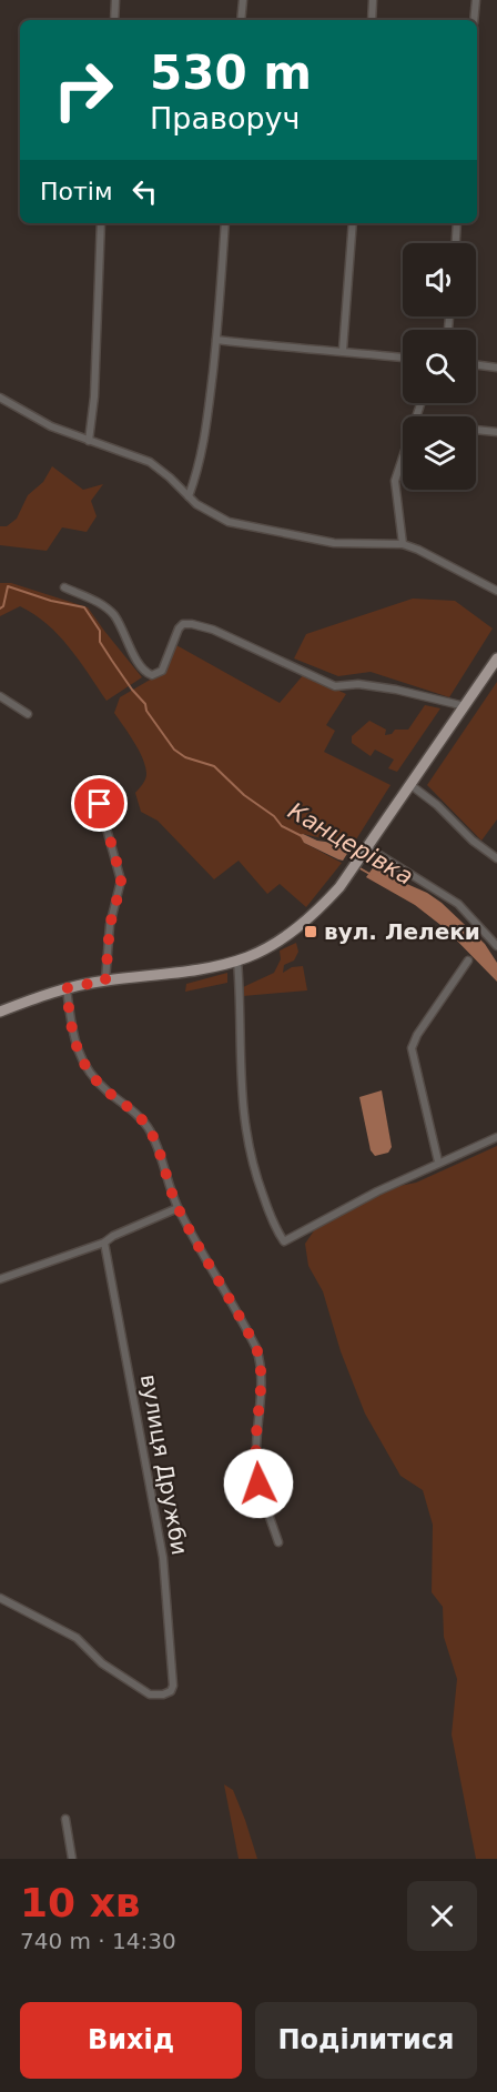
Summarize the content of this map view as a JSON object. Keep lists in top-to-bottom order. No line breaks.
{"streets":{"street":["вулиця Дружби"]},"water":["Канцерівка"],"places":{"transit":["вул. Лелеки"]},"page":{"turn":["530 m","Праворуч"],"then":"Потім","heading":["10 хв","740 m · 14:30"],"buttons":["Вихід","Поділитися"]}}
